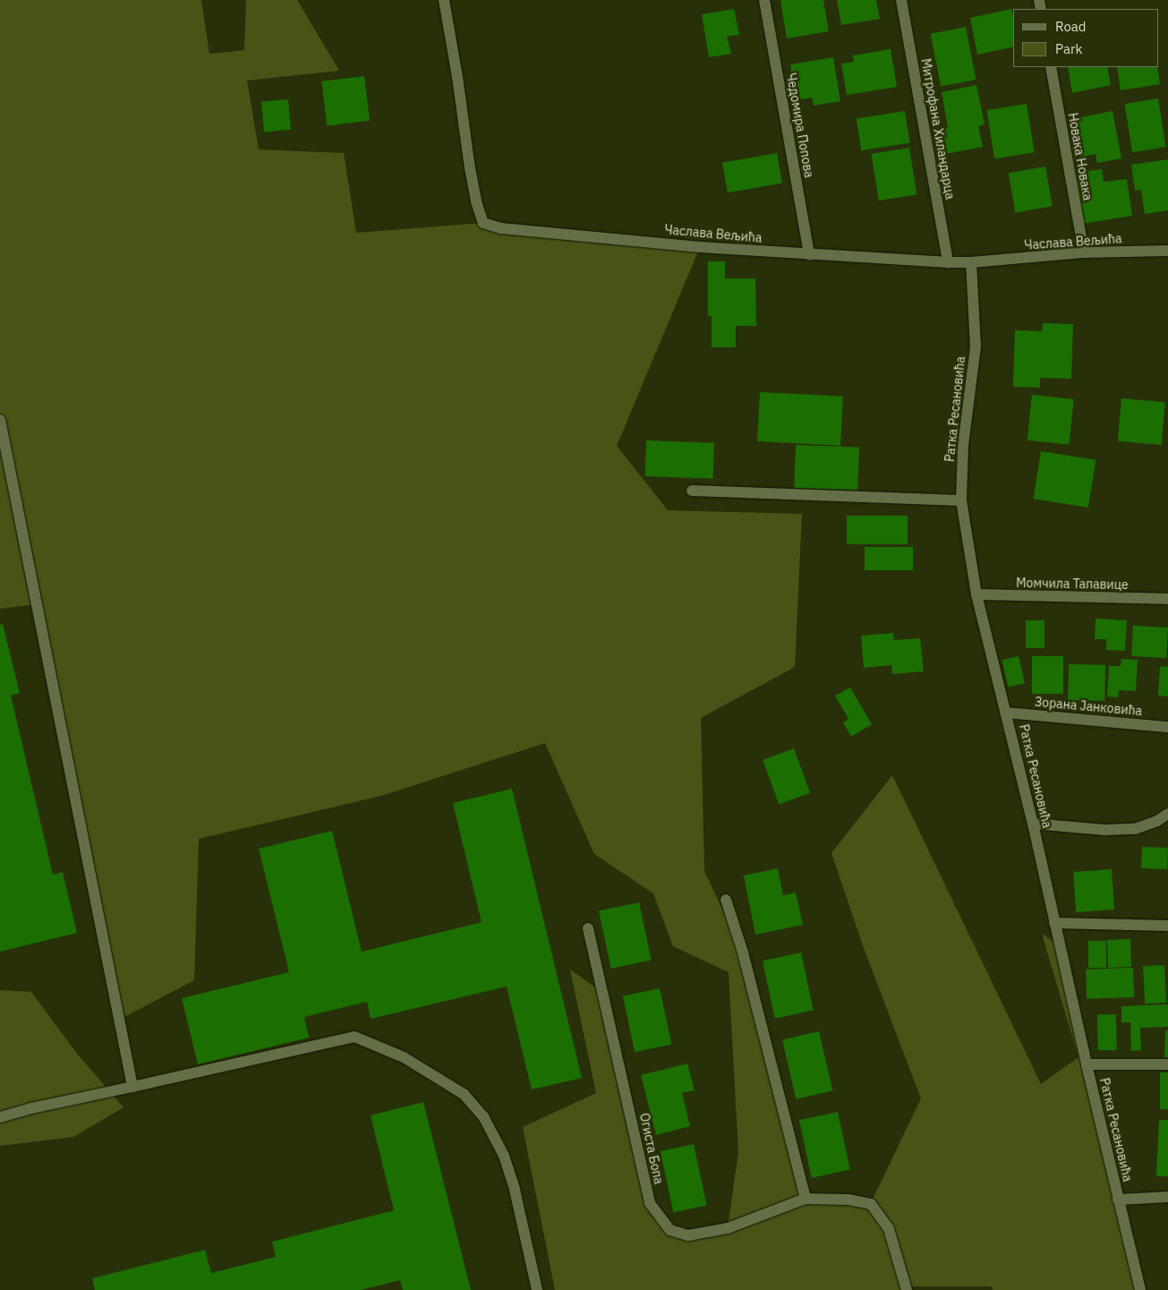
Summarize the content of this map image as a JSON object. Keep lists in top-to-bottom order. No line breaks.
{"streets":{"street":["Чедомира Попова","Митрофана Хиландарца","Новака Новака","Часлава Вељића","Ратка Ресановића","Момчила Тапавице","Зорана Јанковића","Огиста Бопа"]},"crossings":[["Чедомира Попова","Часлава Вељића"],["Митрофана Хиландарца","Часлава Вељића"],["Новака Новака","Часлава Вељића"],["Часлава Вељића","Ратка Ресановића"],["Ратка Ресановића","Момчила Тапавице"],["Ратка Ресановића","Зорана Јанковића"]],"legend":["Road","Park"]}
